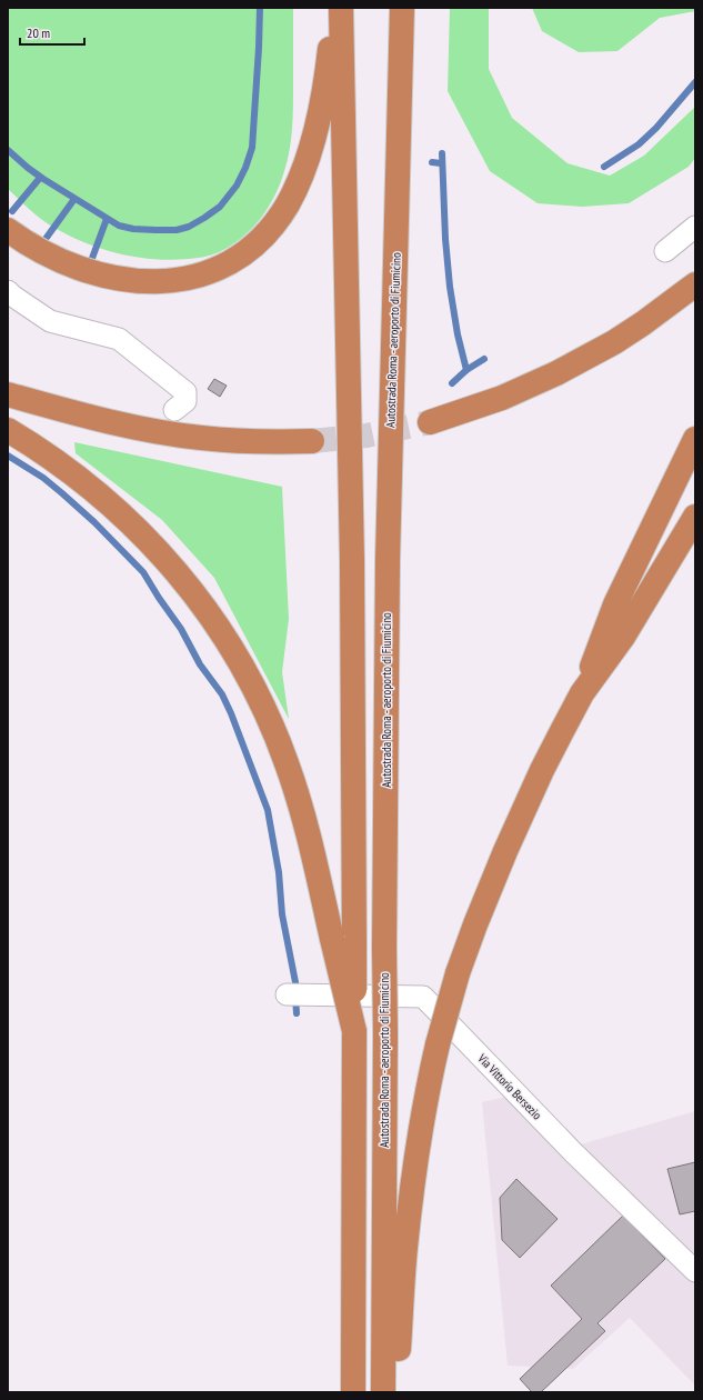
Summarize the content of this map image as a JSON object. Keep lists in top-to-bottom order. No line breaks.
{"streets":{"highway":["Autostrada Roma - aeroporto di Fiumicino"],"street":["Via Vittorio Bersezio"]},"scale_bar":"20 m"}
